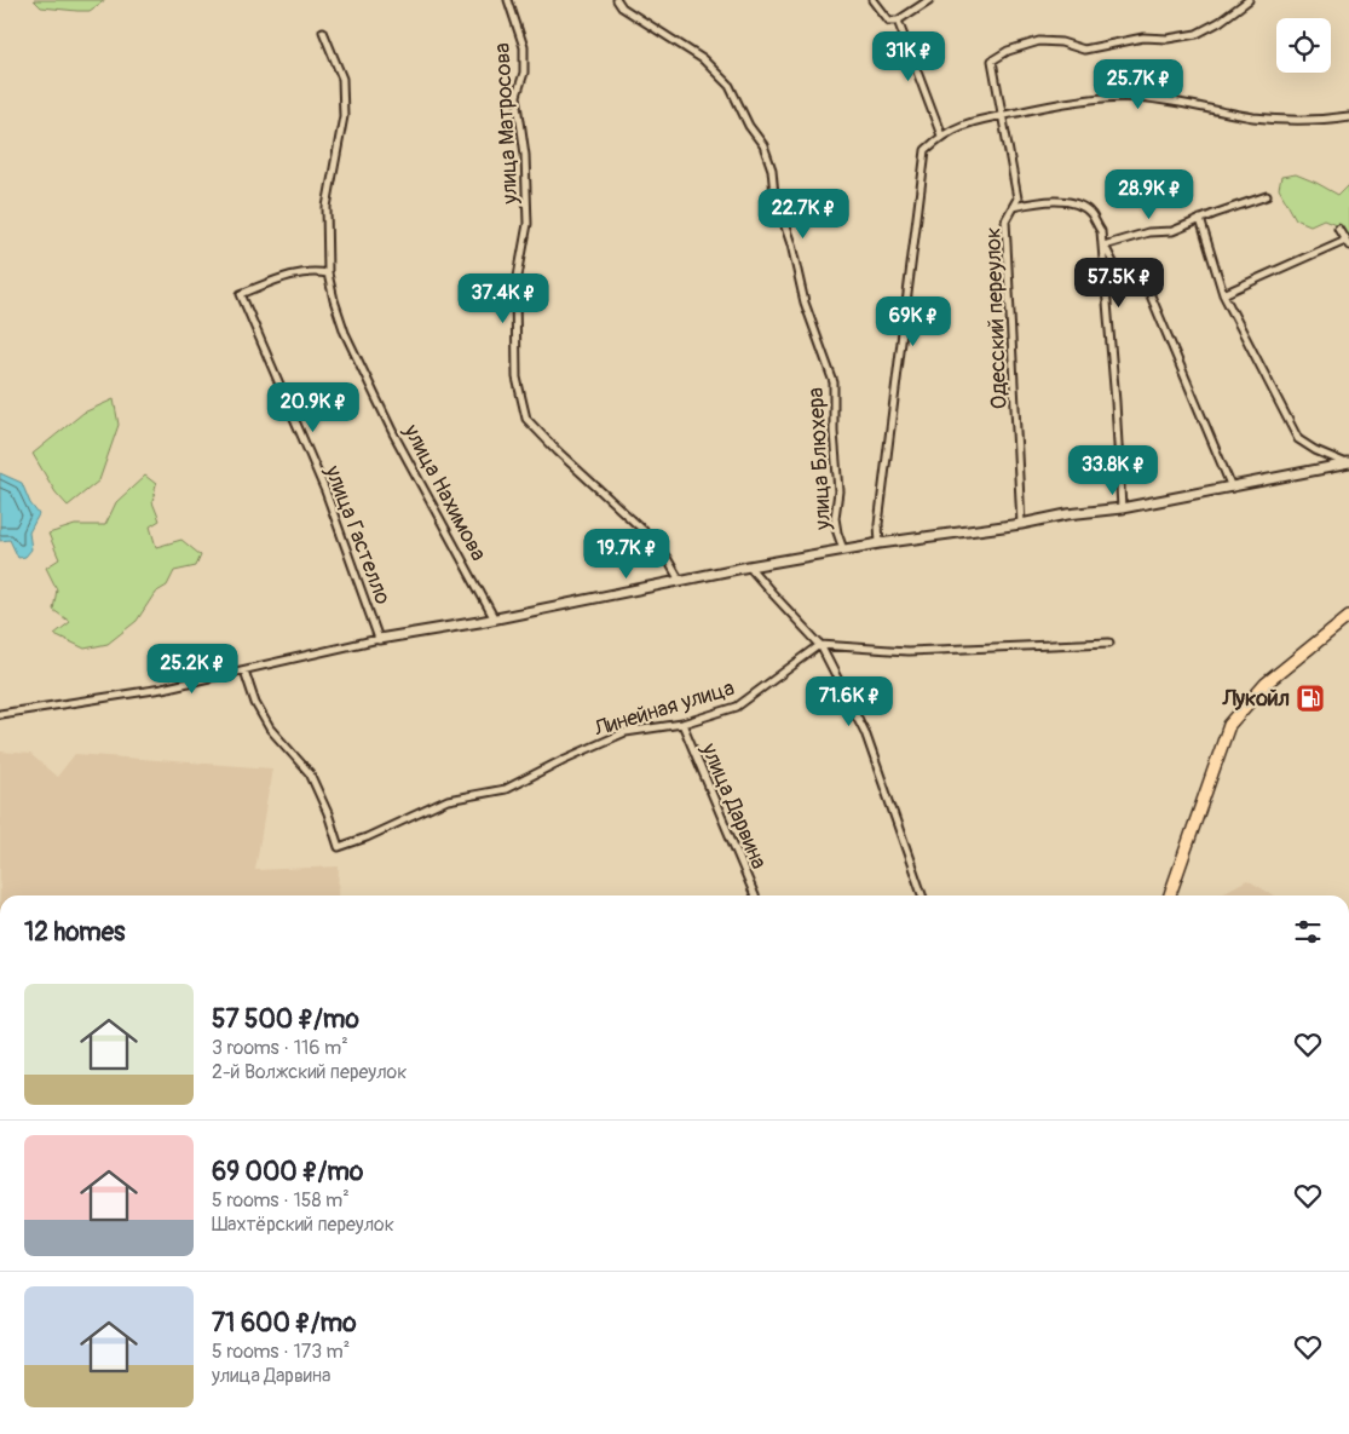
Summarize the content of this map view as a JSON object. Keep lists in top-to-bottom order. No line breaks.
{"streets":{"street":["улица Матросова","Одесский переулок","улица Блюхера","улица Нахимова","улица Гастелло","Линейная улица","улица Дарвина"]},"crossings":[["улица Нахимова","улица Гастелло"],["Линейная улица","улица Дарвина"]],"places":{"fuel station":["Лукойл"]},"page":{"price":["31K ₽","25.7K ₽","28.9K ₽","22.7K ₽","57.5K ₽","37.4K ₽","69K ₽","20.9K ₽","33.8K ₽","19.7K ₽","25.2K ₽","71.6K ₽"],"heading":"12 homes","list":[{"name":"57 500 ₽/mo","note":"3 rooms · 116 m² · 2-й Волжский переулок"},{"name":"69 000 ₽/mo","note":"5 rooms · 158 m² · Шахтёрский переулок"},{"name":"71 600 ₽/mo","note":"5 rooms · 173 m² · улица Дарвина"}]}}
